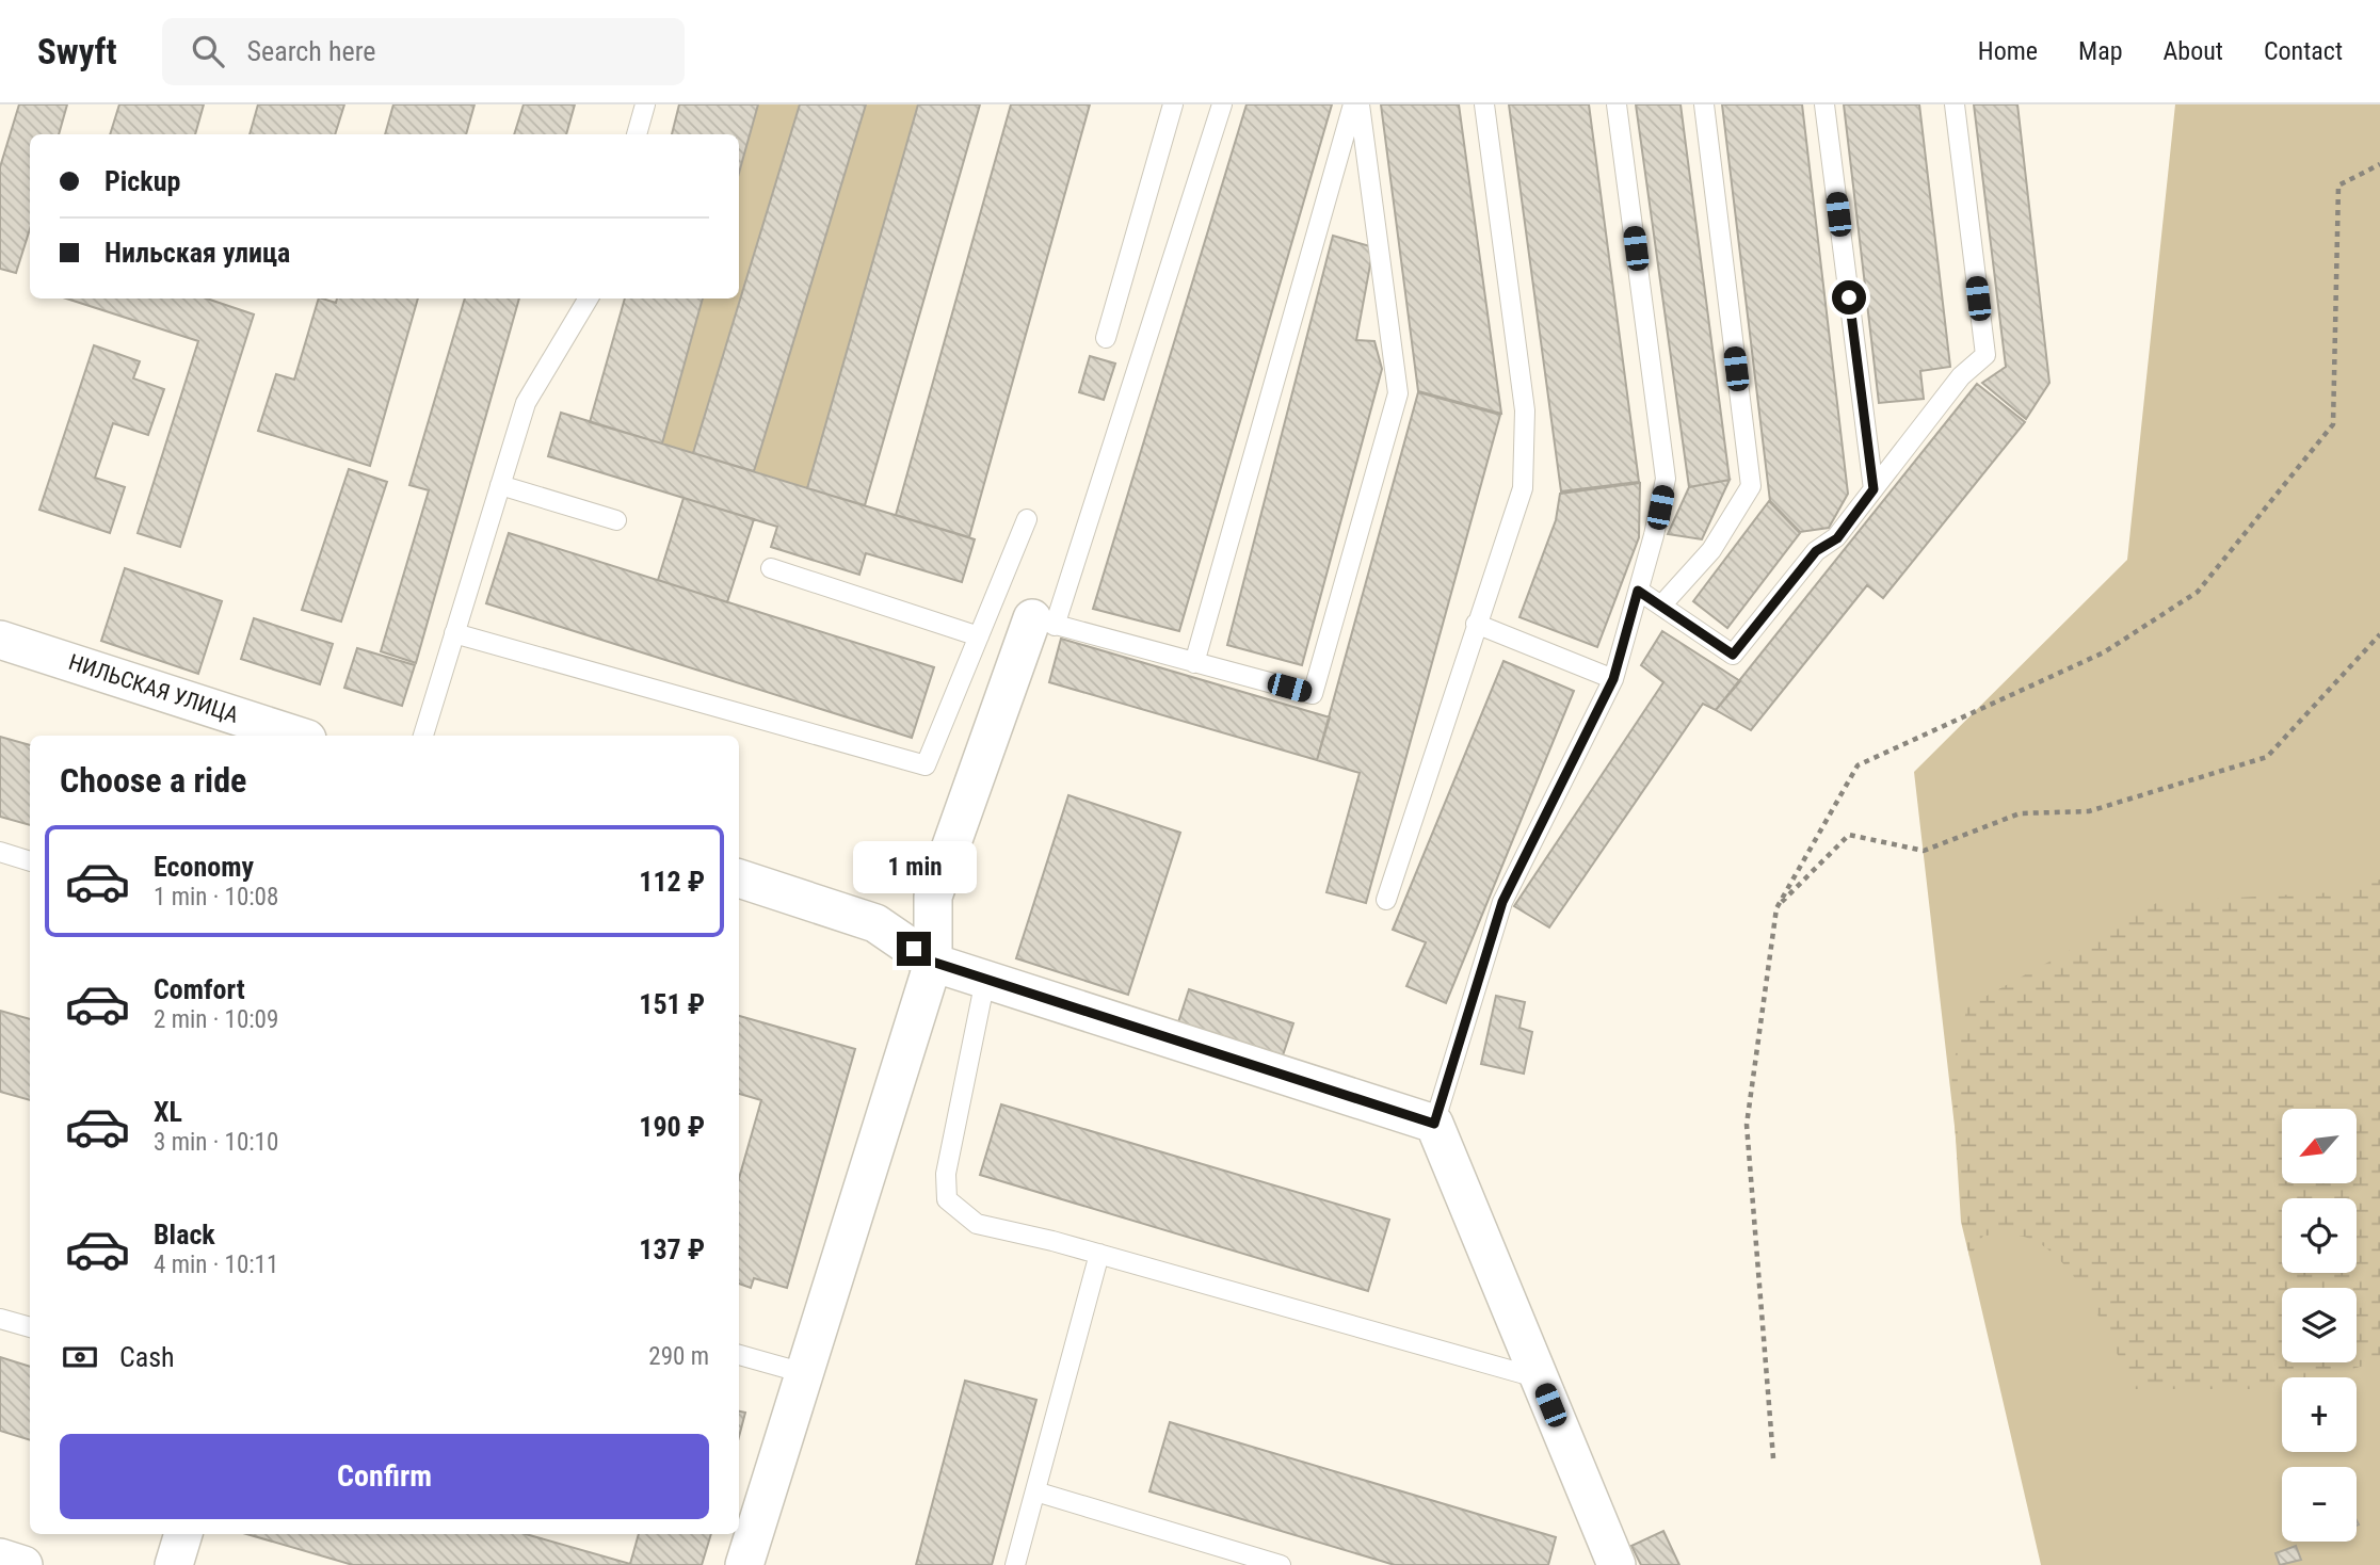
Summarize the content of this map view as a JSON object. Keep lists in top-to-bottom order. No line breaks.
{"streets":{"street":["НИЛЬСКАЯ УЛИЦА"]},"north":"bottom left","page":{"header":"Swyft","search":"Search here","nav":["Home","Map","About","Contact"],"banner":["Pickup","Нильская улица"],"heading":"Choose a ride","list":[{"name":"Economy","note":"1 min · 10:08","value":"112 ₽"},{"name":"Comfort","note":"2 min · 10:09","value":"151 ₽"},{"name":"XL","note":"3 min · 10:10","value":"190 ₽"},{"name":"Black","note":"4 min · 10:11","value":"137 ₽"}],"bubble":"1 min","map_buttons":["+","−"],"pay":["Cash","290 m"],"buttons":"Confirm"}}
